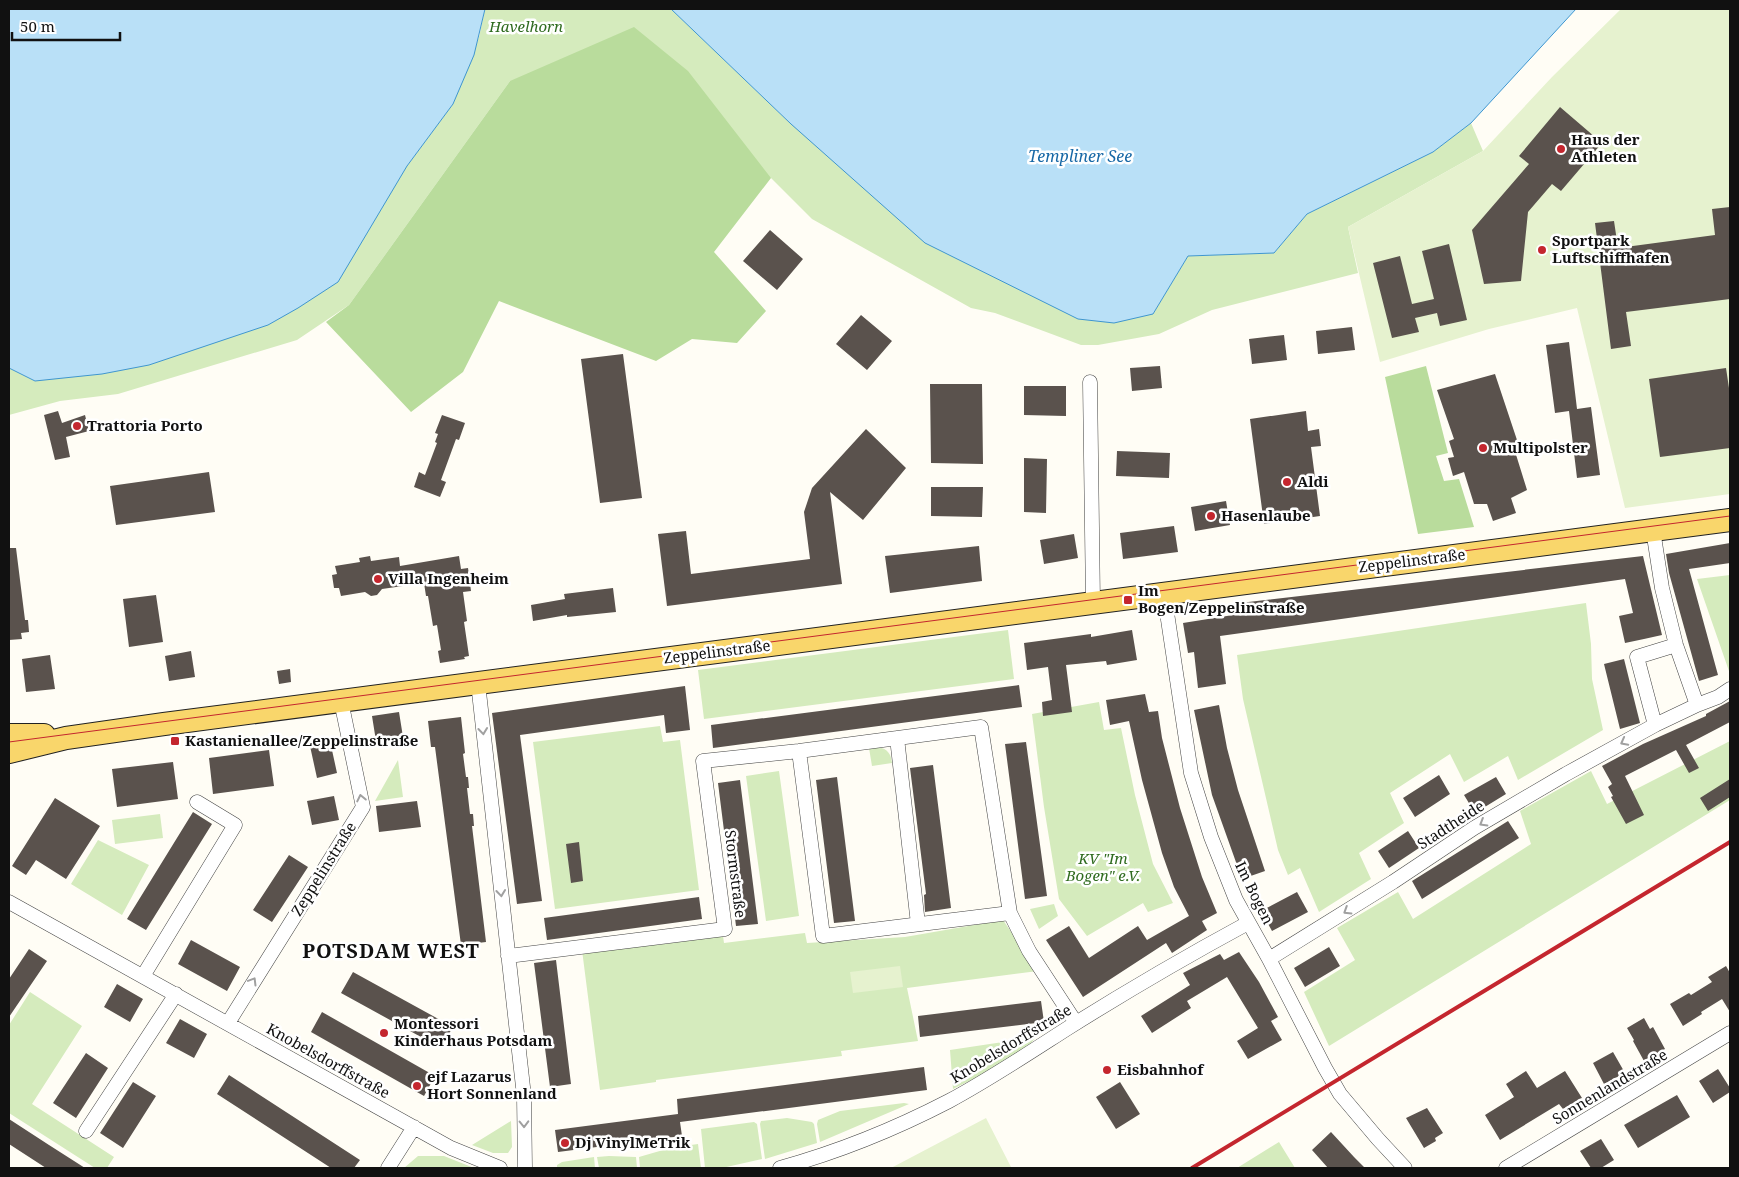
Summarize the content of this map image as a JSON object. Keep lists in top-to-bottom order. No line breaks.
{"streets":{"main road":["Zeppelinstraße"],"street":["Stadtheide","Stormstraße","Im Bogen","Knobelsdorffstraße","Sonnenlandstraße"]},"crossings":[["Zeppelinstraße","Im Bogen"],["Zeppelinstraße","Knobelsdorffstraße"],["Stadtheide","Im Bogen"],["Stormstraße","Knobelsdorffstraße"],["Im Bogen","Knobelsdorffstraße"]],"one_way":["Stadtheide"],"districts":["POTSDAM WEST"],"water":["Templiner See"],"parks":["Havelhorn","KV \"Im Bogen\" e.V."],"places":{"other":["Haus der Athleten","Sportpark Luftschiffhafen","Trattoria Porto","Multipolster","Aldi","Hasenlaube","Villa Ingenheim","Montessori Kinderhaus Potsdam","Eisbahnhof","ejf Lazarus Hort Sonnenland","Dj VinylMeTrik"],"transit":["Im Bogen/Zeppelinstraße","Kastanienallee/Zeppelinstraße"]},"scale_bar":"50 m"}
